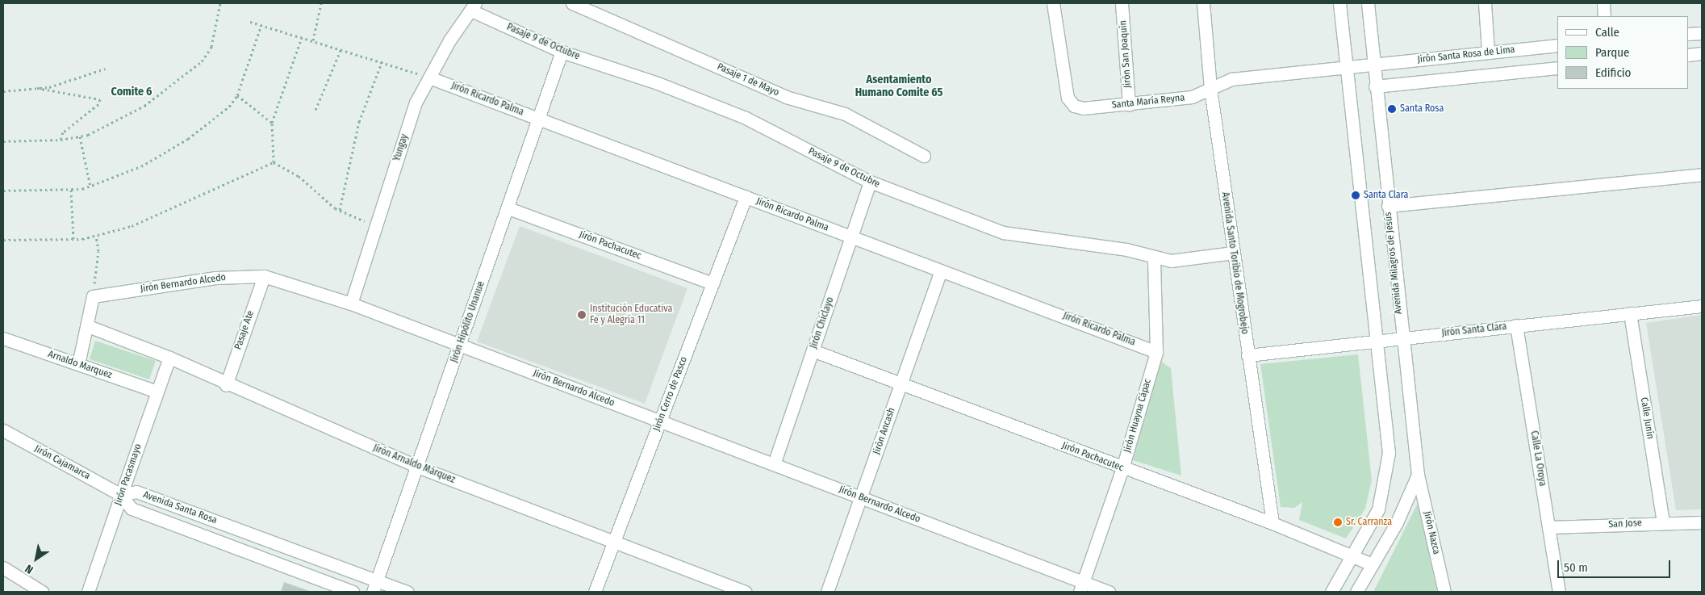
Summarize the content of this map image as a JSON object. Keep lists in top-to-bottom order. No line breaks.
{"streets":{"street":["Pasaje 9 de Octubre","Jirón San Joaquín","Jirón Santa Rosa de Lima","Pasaje 1 de Mayo","Jirón Ricardo Palma","Santa María Reyna","Yungay","Jirón Pachacutec","Avenida Santo Toribio de Mogrobejo","Avenida Milagros de Jesús","Jirón Bernardo Alcedo","Jirón Hipólito Unanue","Jirón Chiclayo","Pasaje Ate","Jirón Santa Clara","Arnaldo Marquez","Jirón Cerro de Pasco","Jirón Huayna Cápac","Calle Junín","Jirón Ancash","Calle La Oroya","Jirón Cajamarca","Jirón Arnaldo Márquez","Jirón Pacasmayo","Avenida Santa Rosa","San Jose","Jirón Nazca"]},"crossings":[["Pasaje 9 de Octubre","Yungay"],["Pasaje 9 de Octubre","Avenida Santo Toribio de Mogrobejo"],["Pasaje 9 de Octubre","Jirón Hipólito Unanue"],["Pasaje 9 de Octubre","Jirón Chiclayo"],["Pasaje 9 de Octubre","Jirón Huayna Cápac"],["Jirón San Joaquín","Santa María Reyna"],["Jirón Santa Rosa de Lima","Santa María Reyna"],["Jirón Santa Rosa de Lima","Avenida Milagros de Jesús"],["Jirón Ricardo Palma","Yungay"],["Jirón Ricardo Palma","Jirón Hipólito Unanue"],["Jirón Ricardo Palma","Jirón Chiclayo"],["Jirón Ricardo Palma","Jirón Cerro de Pasco"],["Jirón Ricardo Palma","Jirón Huayna Cápac"],["Jirón Ricardo Palma","Jirón Ancash"],["Santa María Reyna","Avenida Santo Toribio de Mogrobejo"],["Santa María Reyna","Avenida Milagros de Jesús"],["Yungay","Jirón Bernardo Alcedo"],["Jirón Pachacutec","Avenida Santo Toribio de Mogrobejo"],["Jirón Pachacutec","Avenida Milagros de Jesús"],["Jirón Pachacutec","Jirón Hipólito Unanue"],["Jirón Pachacutec","Jirón Chiclayo"],["Jirón Pachacutec","Jirón Cerro de Pasco"],["Jirón Pachacutec","Jirón Huayna Cápac"],["Jirón Pachacutec","Jirón Ancash"],["Avenida Santo Toribio de Mogrobejo","Jirón Santa Clara"],["Avenida Milagros de Jesús","Jirón Santa Clara"],["Avenida Milagros de Jesús","Jirón Nazca"],["Jirón Bernardo Alcedo","Jirón Hipólito Unanue"],["Jirón Bernardo Alcedo","Jirón Chiclayo"],["Jirón Bernardo Alcedo","Pasaje Ate"],["Jirón Bernardo Alcedo","Jirón Cerro de Pasco"],["Jirón Bernardo Alcedo","Jirón Huayna Cápac"],["Jirón Bernardo Alcedo","Jirón Ancash"],["Jirón Hipólito Unanue","Jirón Arnaldo Márquez"],["Jirón Hipólito Unanue","Avenida Santa Rosa"],["Pasaje Ate","Jirón Arnaldo Márquez"],["Jirón Santa Clara","Calle Junín"],["Jirón Santa Clara","Calle La Oroya"],["Arnaldo Marquez","Jirón Pacasmayo"],["Jirón Cerro de Pasco","Jirón Arnaldo Márquez"],["Calle Junín","San Jose"],["Calle La Oroya","San Jose"],["Jirón Cajamarca","Jirón Pacasmayo"],["Jirón Cajamarca","Avenida Santa Rosa"],["Jirón Arnaldo Márquez","Jirón Pacasmayo"],["Jirón Pacasmayo","Avenida Santa Rosa"]],"districts":["Asentamiento Humano Comite 65","Comite 6"],"places":["Santa Rosa","Santa Clara","Institución Educativa Fe y Alegría 11","Sr. Carranza"],"legend":["Calle","Parque","Edificio"],"scale_bar":"50 m","north":"bottom left"}
